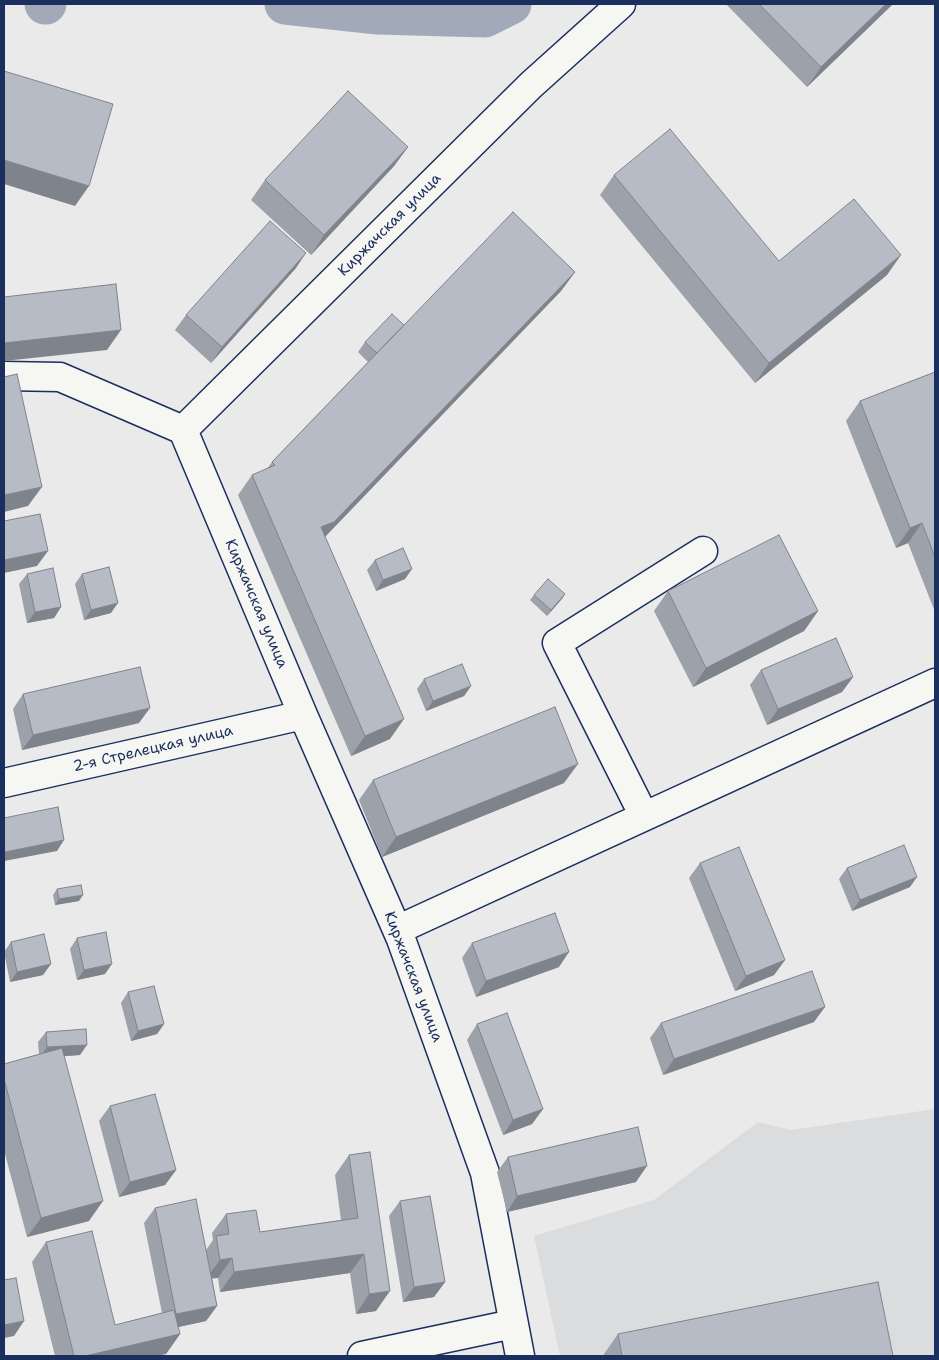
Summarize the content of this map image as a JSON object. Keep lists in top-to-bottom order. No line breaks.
{"streets":{"street":["Киржачская улица","2-я Стрелецкая улица"]},"crossings":[["Киржачская улица","2-я Стрелецкая улица"]]}
